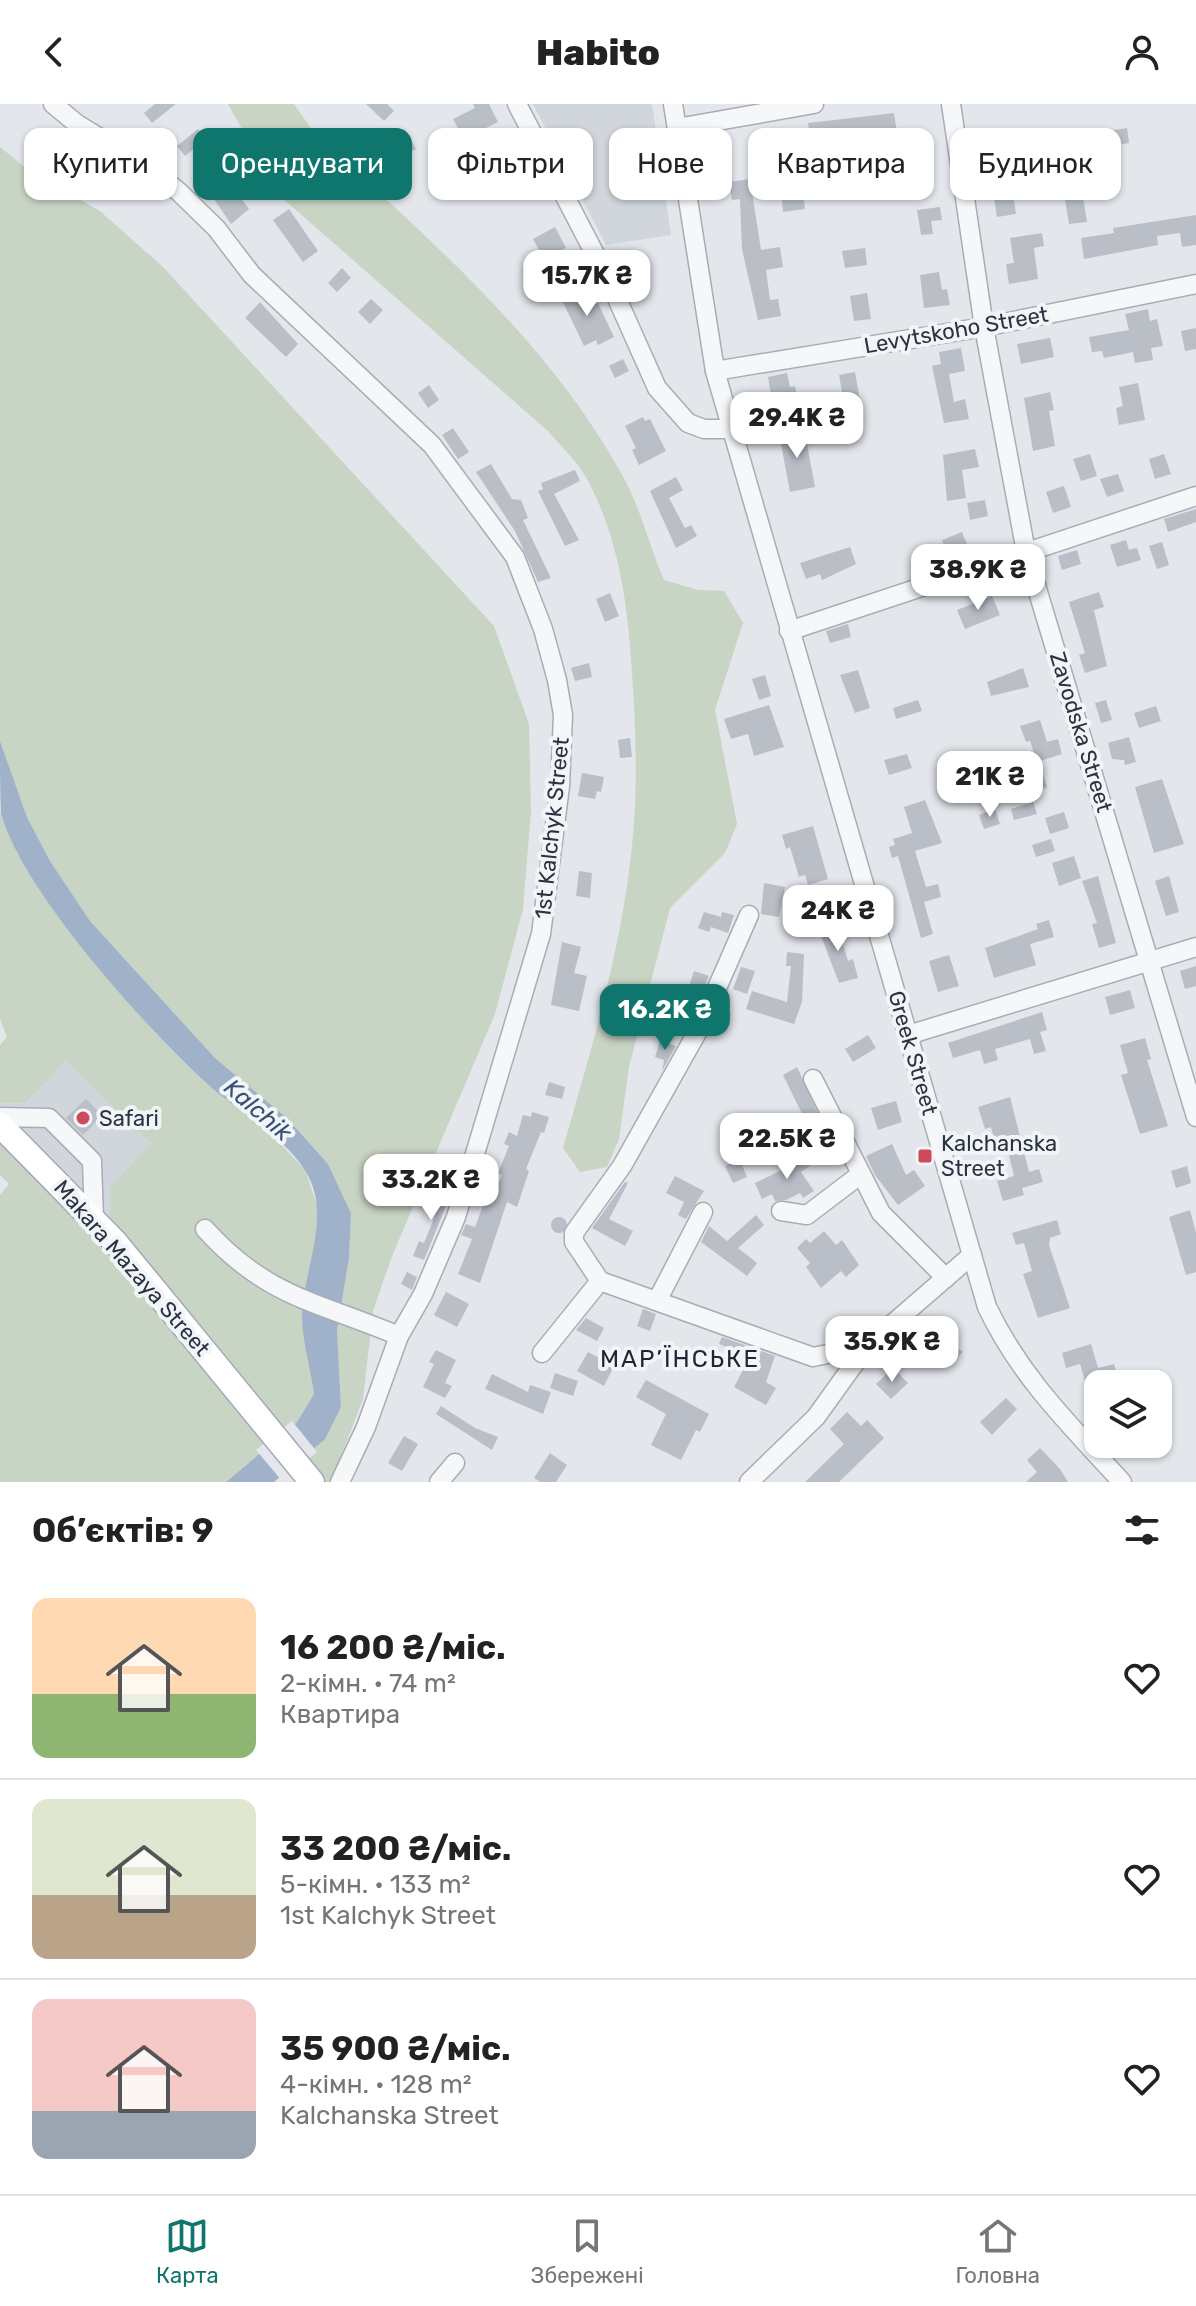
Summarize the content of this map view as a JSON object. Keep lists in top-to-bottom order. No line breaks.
{"streets":{"main road":["Makara Mazaya Street"],"street":["Levytskoho Street","Zavodska Street","1st Kalchyk Street","Greek Street"]},"crossings":[["Levytskoho Street","Zavodska Street"],["Levytskoho Street","Greek Street"]],"districts":["МАР’ЇНСЬКЕ"],"water":["Kalchik"],"places":{"other":["Safari"],"transit":["Kalchanska Street"]},"page":{"header":"Habito","chip":["Купити","Орендувати","Фільтри","Нове","Квартира","Будинок"],"price":["15.7K ₴","29.4K ₴","38.9K ₴","21K ₴","24K ₴","16.2K ₴","22.5K ₴","33.2K ₴","35.9K ₴"],"heading":"Об’єктів: 9","list":[{"name":"16 200 ₴/міс.","note":"2-кімн. · 74 m² · Квартира"},{"name":"33 200 ₴/міс.","note":"5-кімн. · 133 m² · 1st Kalchyk Street"},{"name":"35 900 ₴/міс.","note":"4-кімн. · 128 m² · Kalchanska Street"}],"tabs":["Карта","Збережені","Головна"]}}
